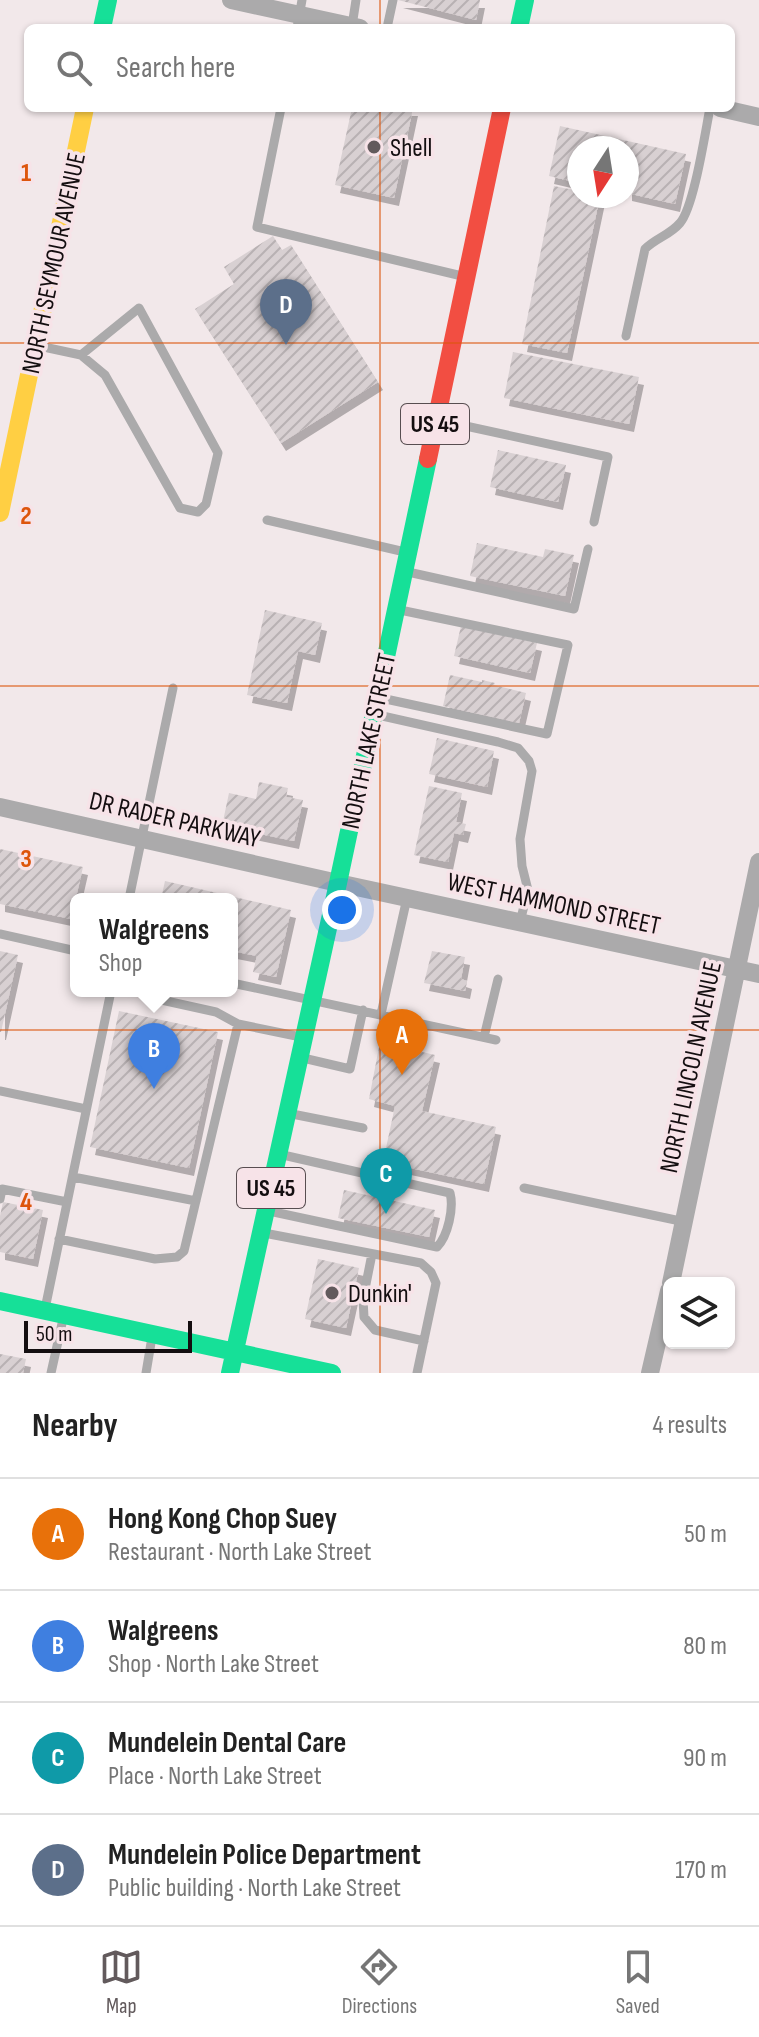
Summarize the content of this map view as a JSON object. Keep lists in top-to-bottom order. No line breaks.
{"streets":{"main road":["NORTH SEYMOUR AVENUE","US 45","NORTH LAKE STREET"],"street":["DR RADER PARKWAY","WEST HAMMOND STREET","NORTH LINCOLN AVENUE"]},"crossings":[["NORTH LAKE STREET","DR RADER PARKWAY"],["NORTH LAKE STREET","WEST HAMMOND STREET"],["DR RADER PARKWAY","WEST HAMMOND STREET"],["WEST HAMMOND STREET","NORTH LINCOLN AVENUE"]],"places":["Shell","Dunkin'"],"scale_bar":"50 m","north":"bottom","page":{"search":"Search here","pins":["D","A","B","C"],"popup":["Walgreens","Shop"],"scale":"50 m","heading":["Nearby","4 results"],"list":[{"mark":"A","name":"Hong Kong Chop Suey","note":"Restaurant · North Lake Street","value":"50 m"},{"mark":"B","name":"Walgreens","note":"Shop · North Lake Street","value":"80 m"},{"mark":"C","name":"Mundelein Dental Care","note":"Place · North Lake Street","value":"90 m"},{"mark":"D","name":"Mundelein Police Department","note":"Public building · North Lake Street","value":"170 m"}],"nav":["Map","Directions","Saved"]},"grid":{"rows":["1","2","3","4"]}}
